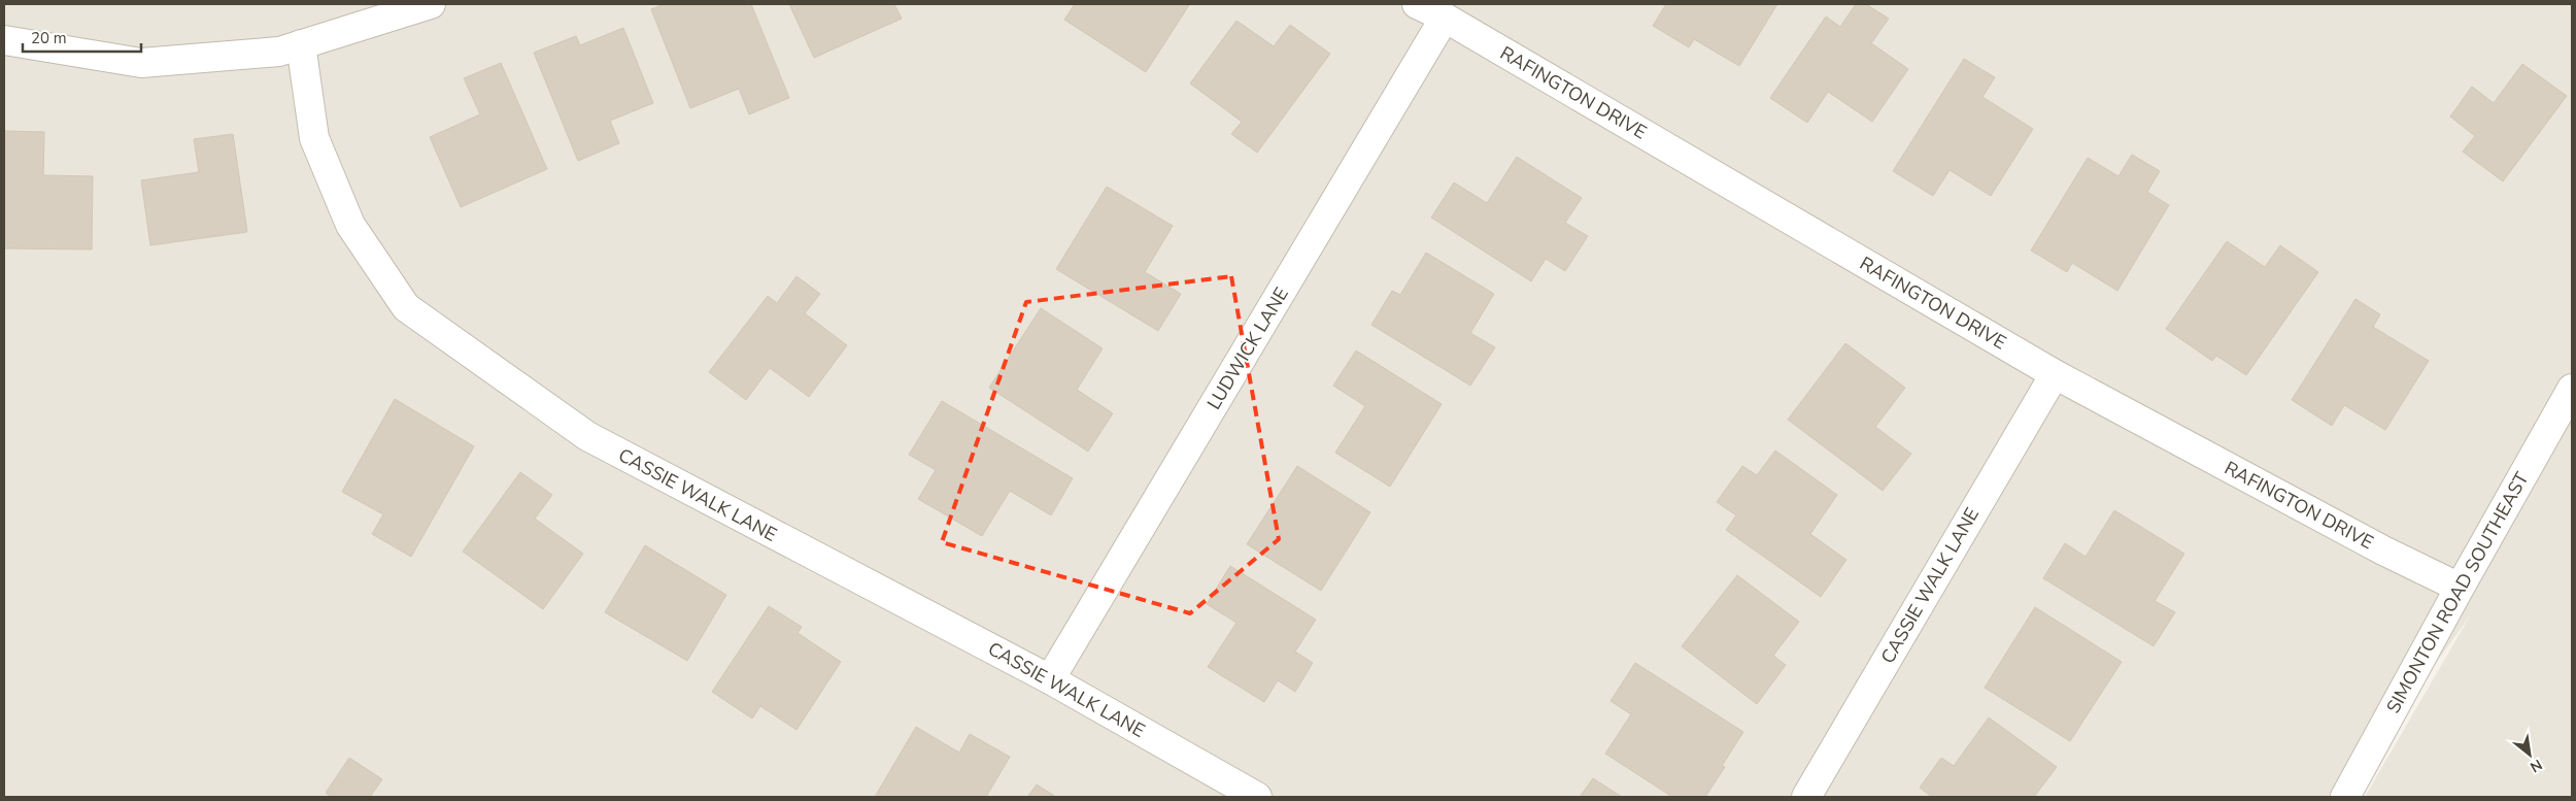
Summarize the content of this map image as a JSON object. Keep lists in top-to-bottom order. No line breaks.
{"streets":{"street":["RAFINGTON DRIVE","LUDWICK LANE","CASSIE WALK LANE","SIMONTON ROAD SOUTHEAST"]},"crossings":[["RAFINGTON DRIVE","LUDWICK LANE"],["RAFINGTON DRIVE","CASSIE WALK LANE"],["RAFINGTON DRIVE","SIMONTON ROAD SOUTHEAST"],["LUDWICK LANE","CASSIE WALK LANE"]],"scale_bar":"20 m","north":"bottom right"}
